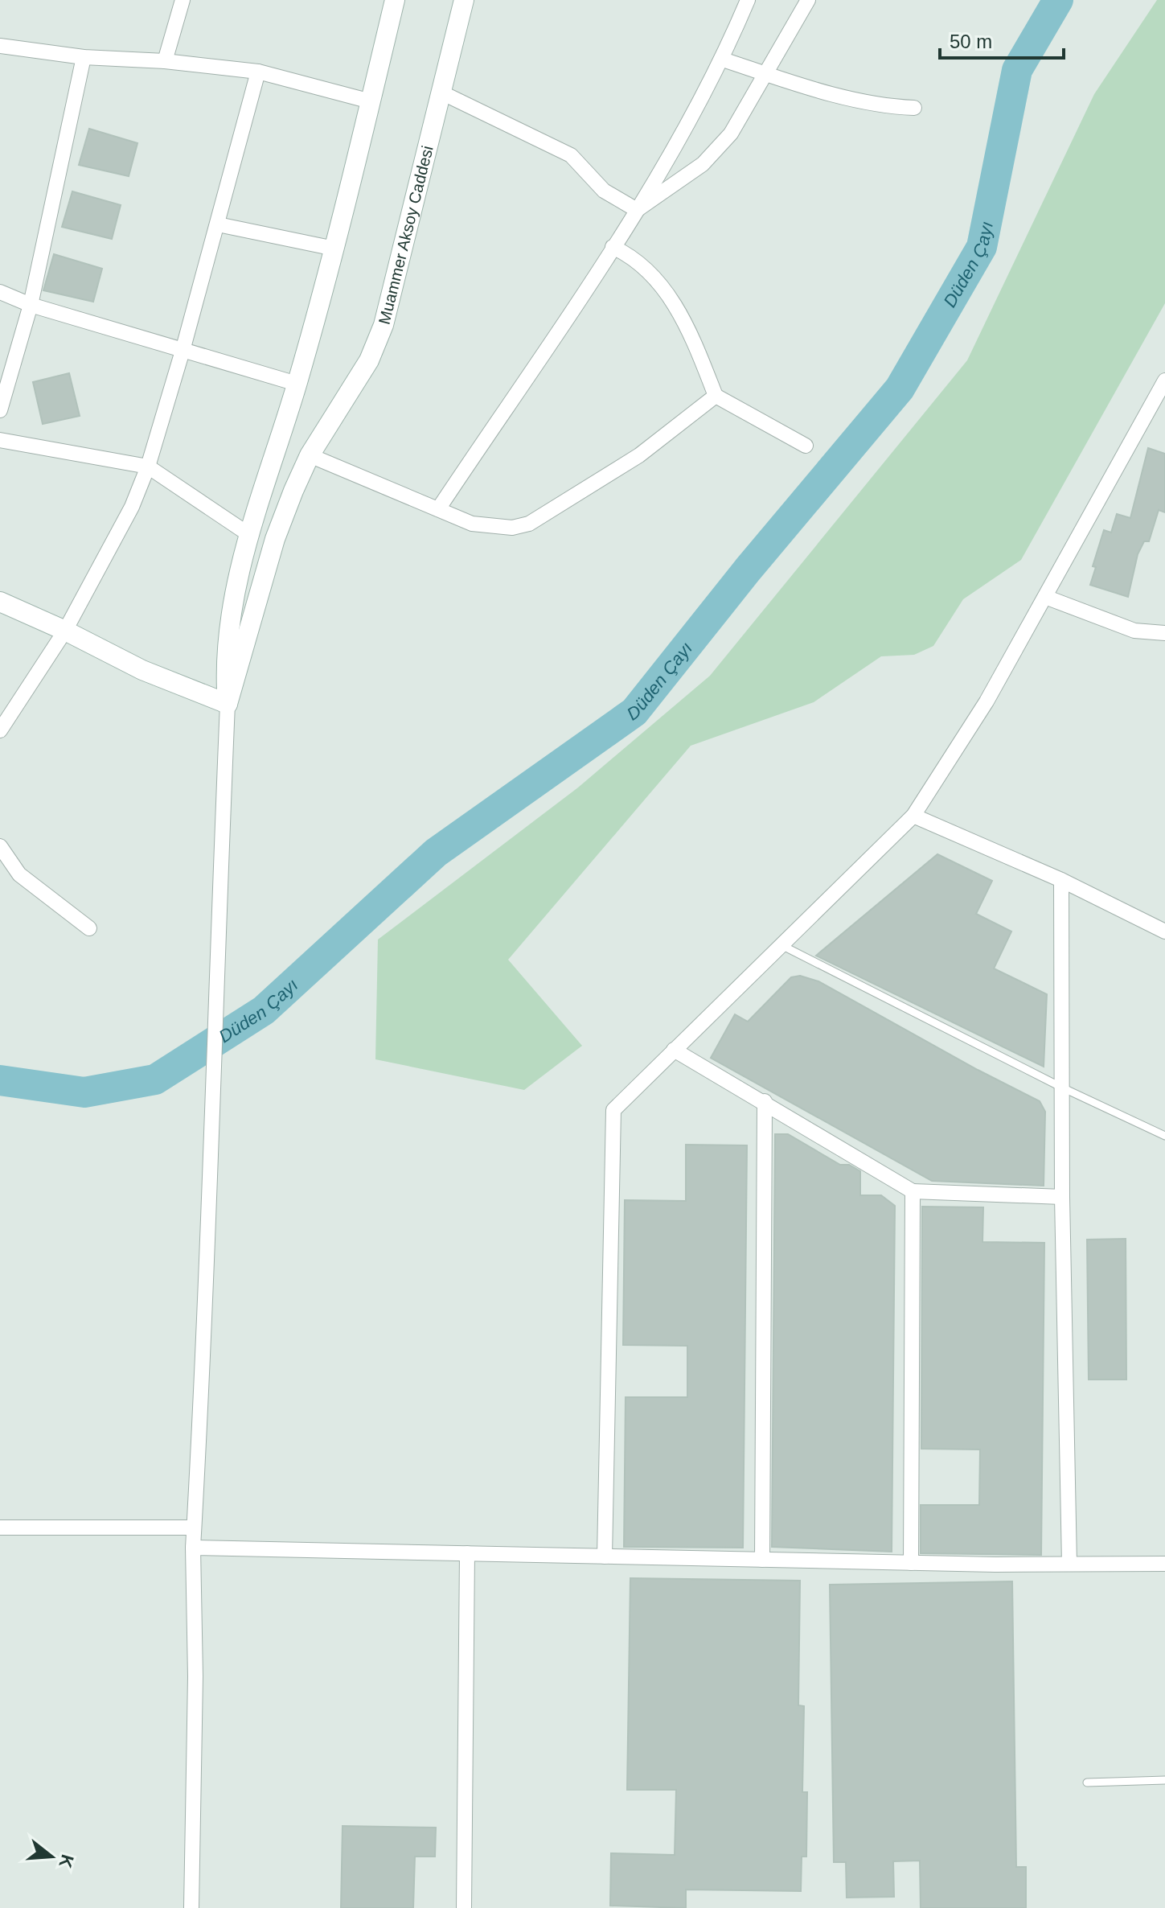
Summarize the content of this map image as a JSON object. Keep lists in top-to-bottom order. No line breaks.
{"streets":{"main road":["Muammer Aksoy Caddesi"]},"water":["Düden Çayı"],"scale_bar":"50 m","north":"right"}
